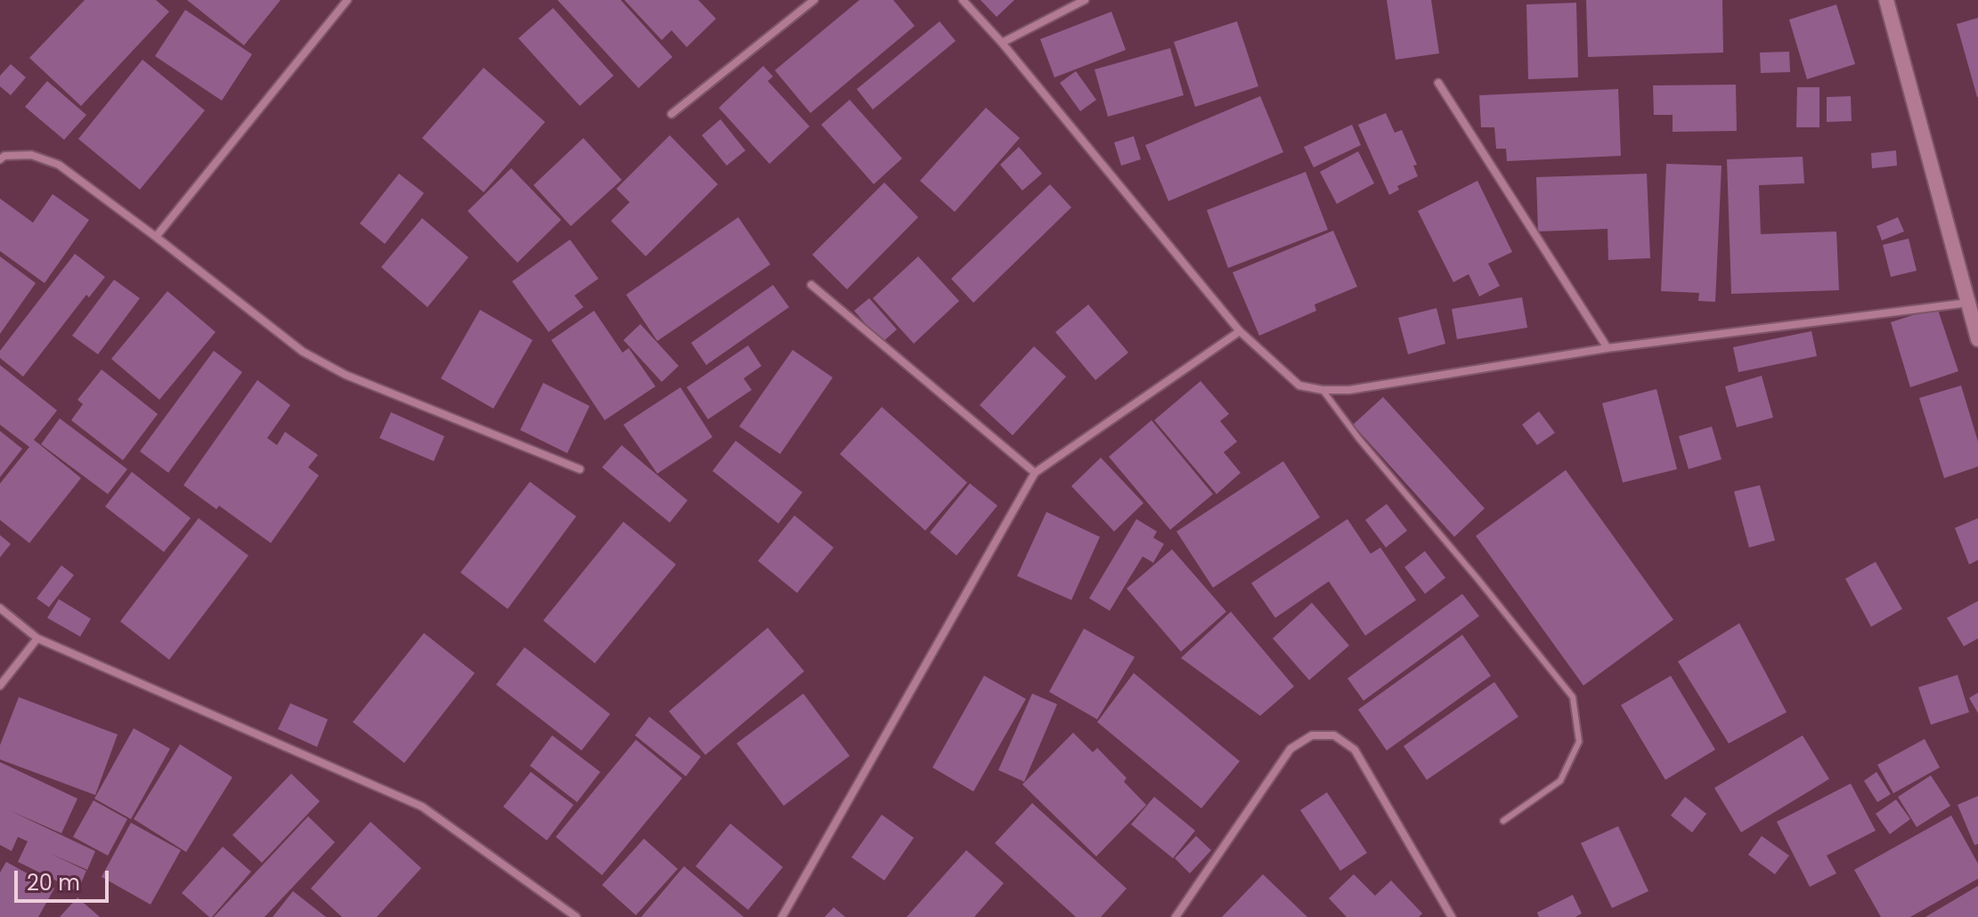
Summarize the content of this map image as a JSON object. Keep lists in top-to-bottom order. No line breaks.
{"scale_bar":"20 m"}
